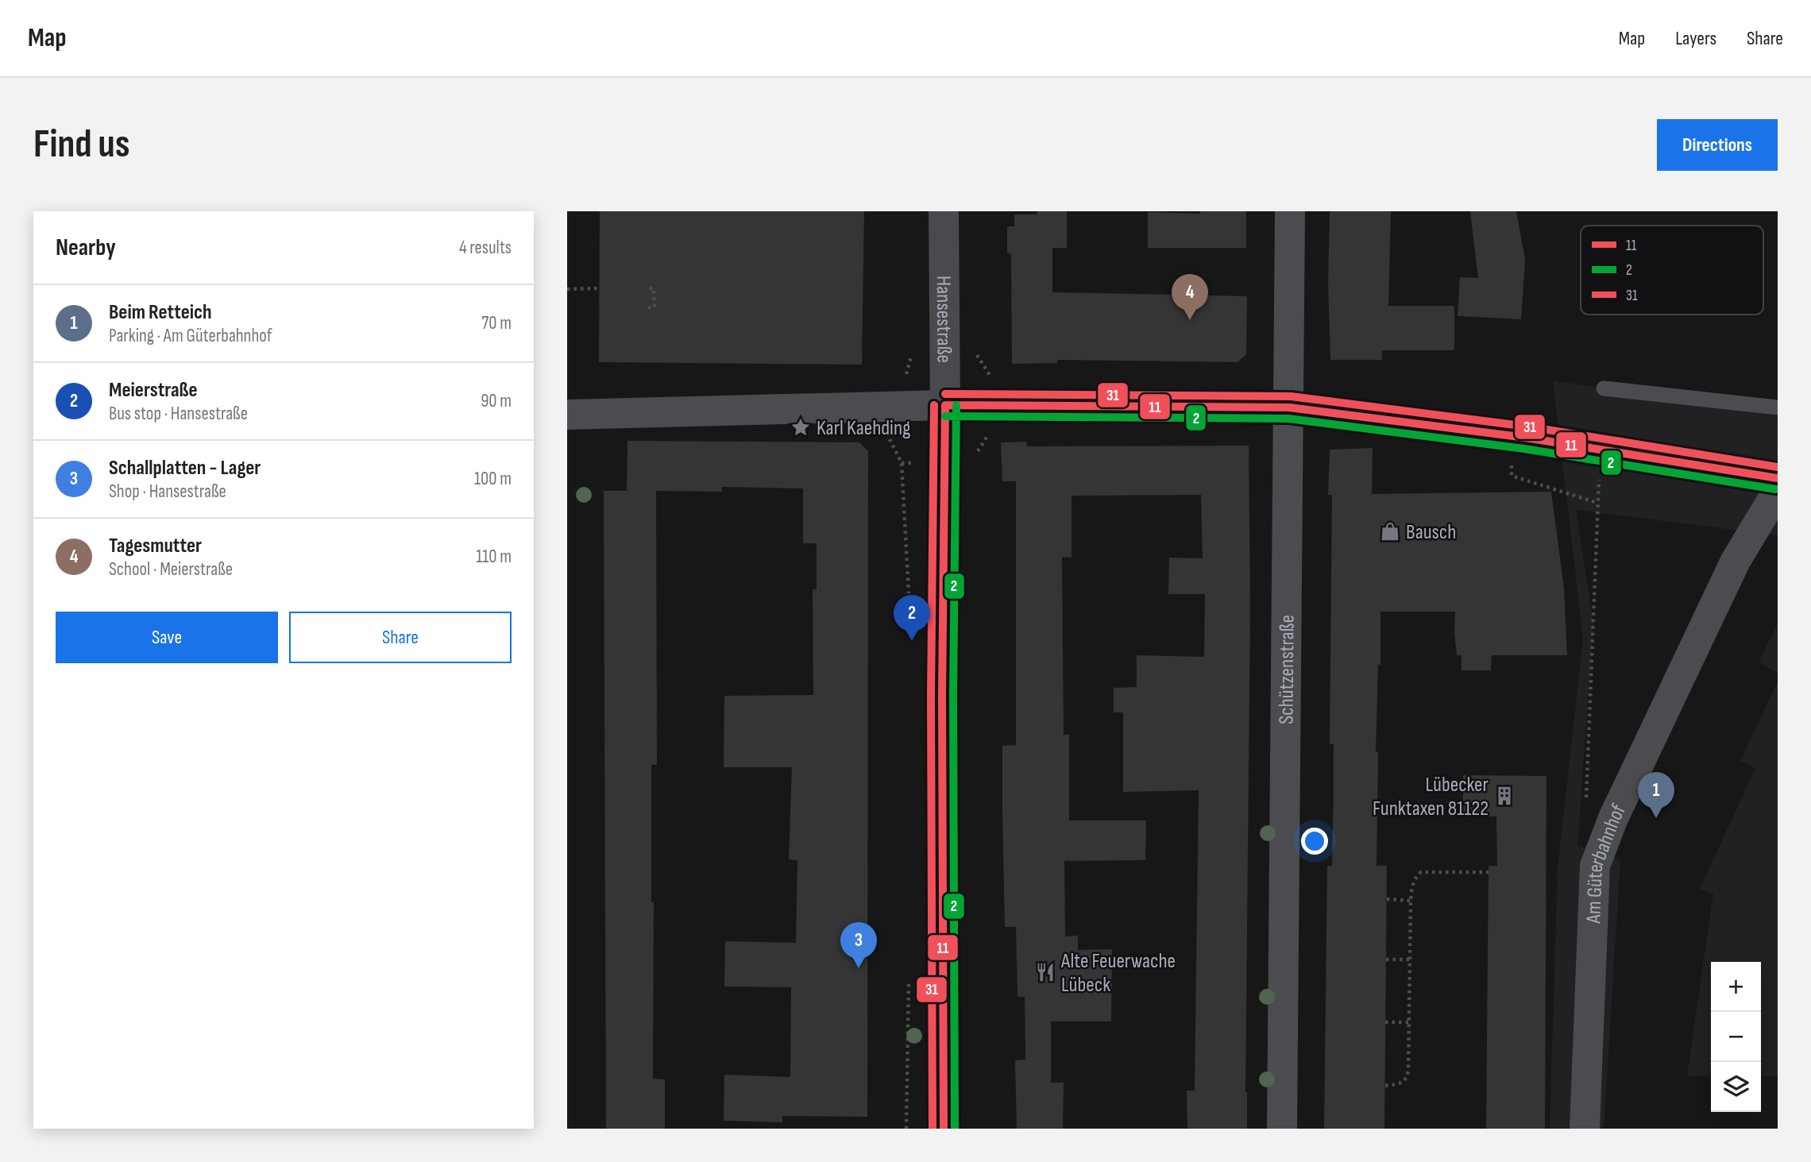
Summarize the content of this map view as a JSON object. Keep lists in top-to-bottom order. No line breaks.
{"streets":{"main road":["Hansestraße"],"street":["Schützenstraße","Am Güterbahnhof"]},"places":{"place":["Karl Kaehding"],"shop":["Bausch"],"building":["Lübecker Funktaxen 81122"],"restaurant":["Alte Feuerwache Lübeck"]},"lines":["transit line 31","transit line 11","transit line 2"],"legend":["11","2","31"],"page":{"header":"Map","nav":["Map","Layers","Share"],"buttons":["Directions",["Save","Share"]],"title":"Find us","heading":["Nearby","4 results"],"pins":["4","2","1","3"],"list":[{"mark":"1","name":"Beim Retteich","note":"Parking · Am Güterbahnhof","value":"70 m"},{"mark":"2","name":"Meierstraße","note":"Bus stop · Hansestraße","value":"90 m"},{"mark":"3","name":"Schallplatten - Lager","note":"Shop · Hansestraße","value":"100 m"},{"mark":"4","name":"Tagesmutter","note":"School · Meierstraße","value":"110 m"}],"map_buttons":["+","−"]}}
